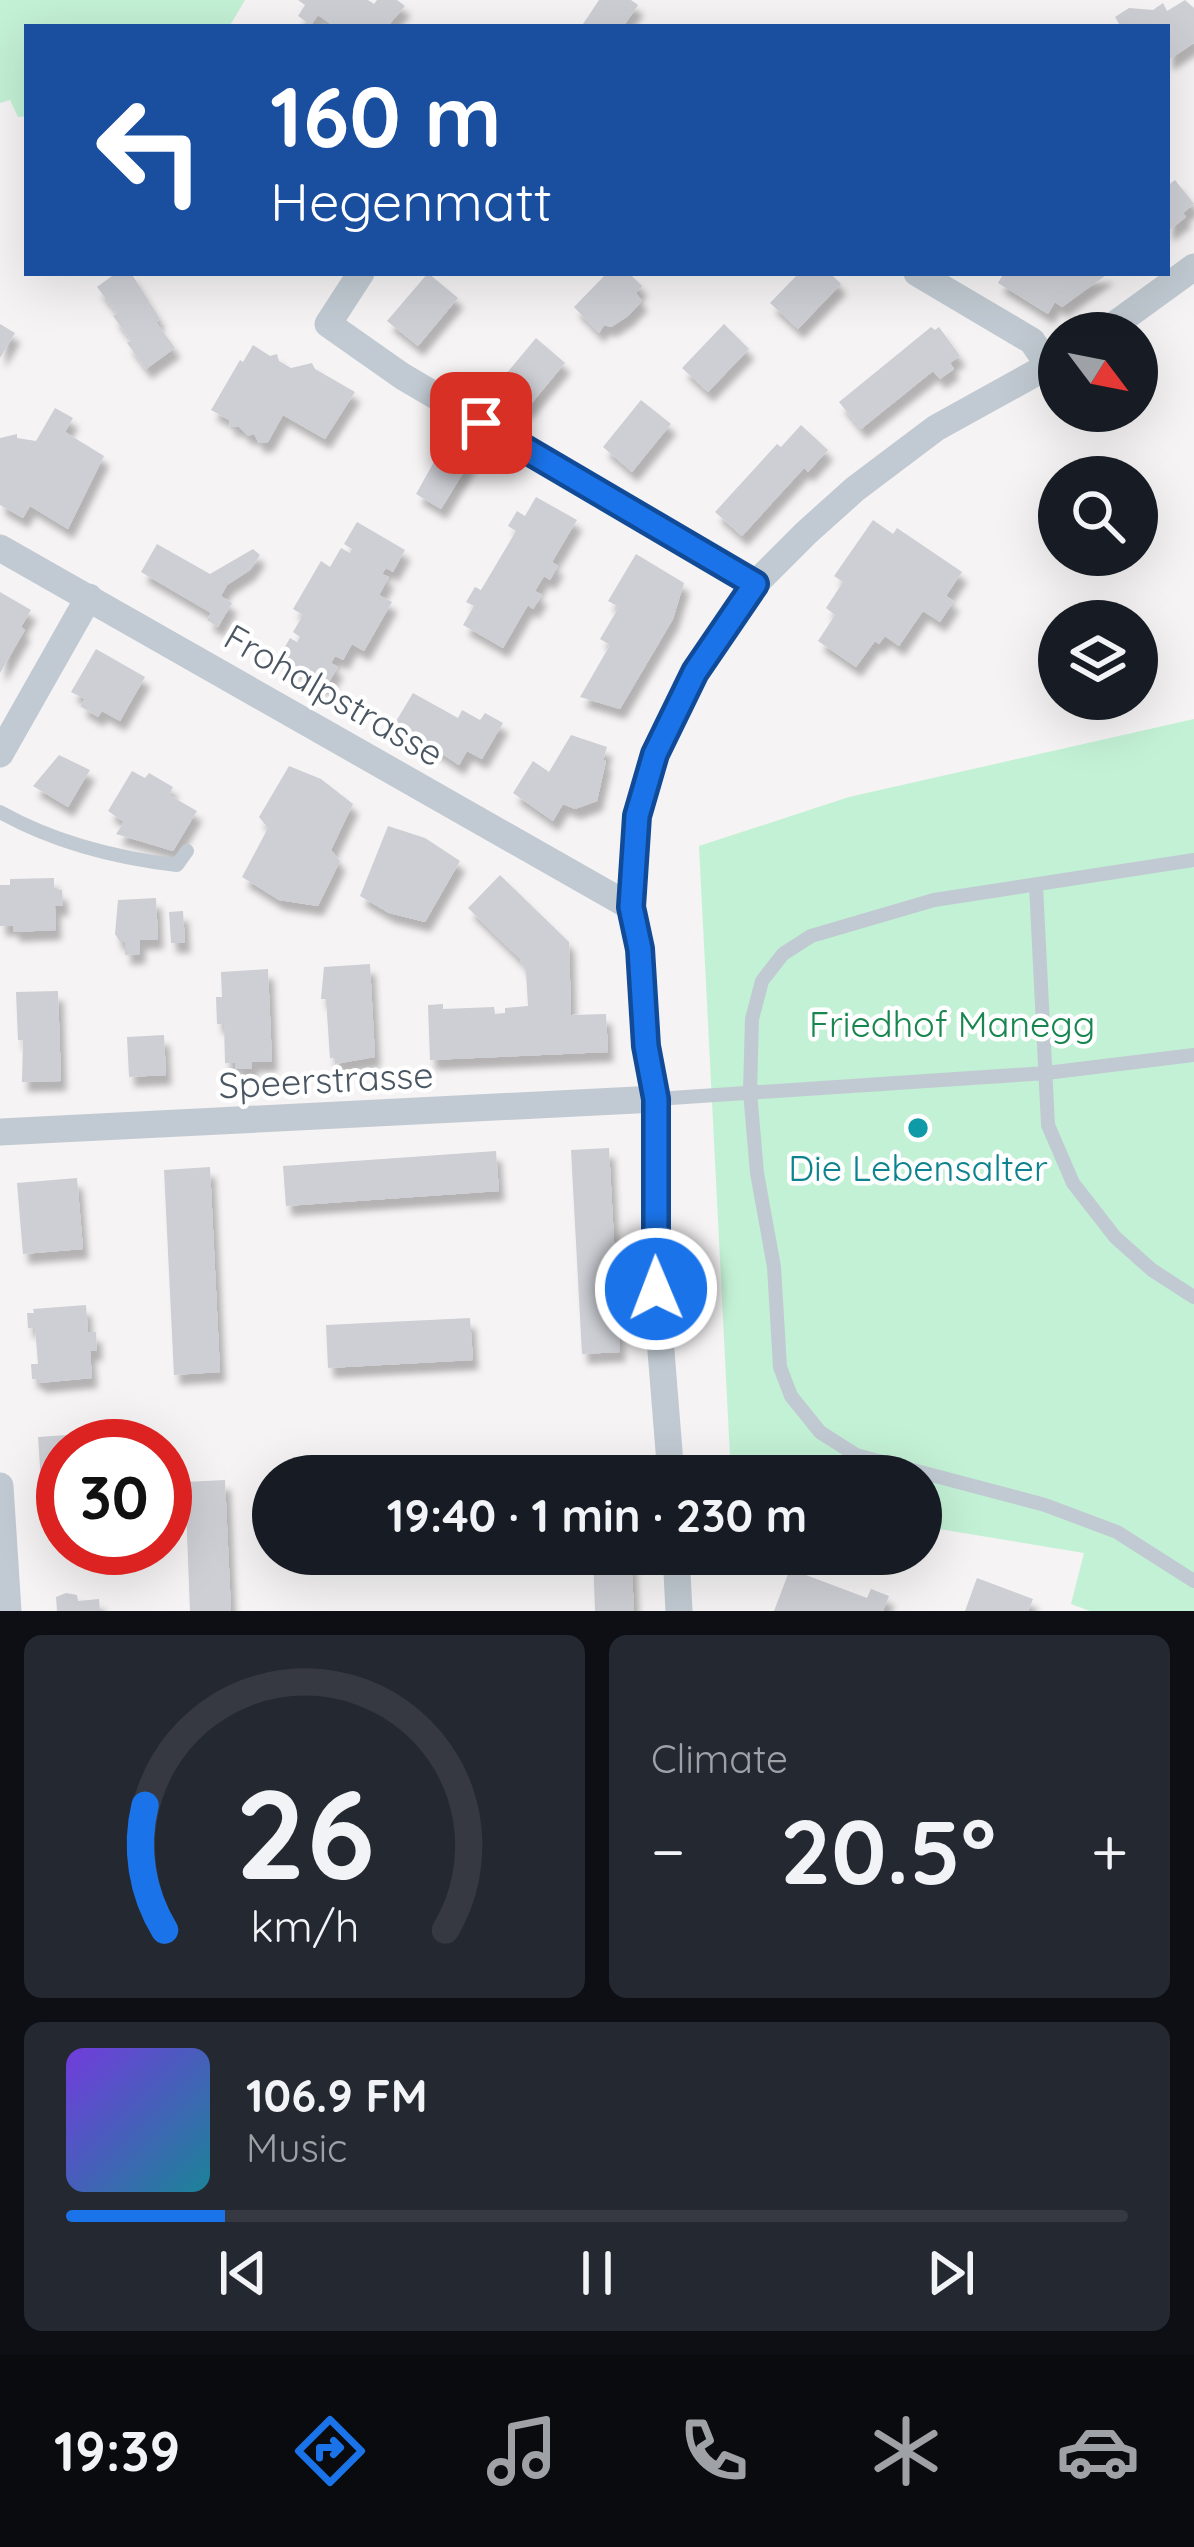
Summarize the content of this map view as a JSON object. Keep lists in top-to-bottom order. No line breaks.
{"streets":{"street":["Frohalpstrasse","Speerstrasse"]},"parks":["Friedhof Manegg"],"places":["Die Lebensalter"],"north":"bottom right","page":{"turn":["160 m","Hegenmatt"],"limit":"30","trip":"19:40 · 1 min · 230 m","tile":"Climate","heat":["−","20.5°","+"],"song":["106.9 FM","Music"],"tabs":"19:39","gauge":["26","km/h"]}}
